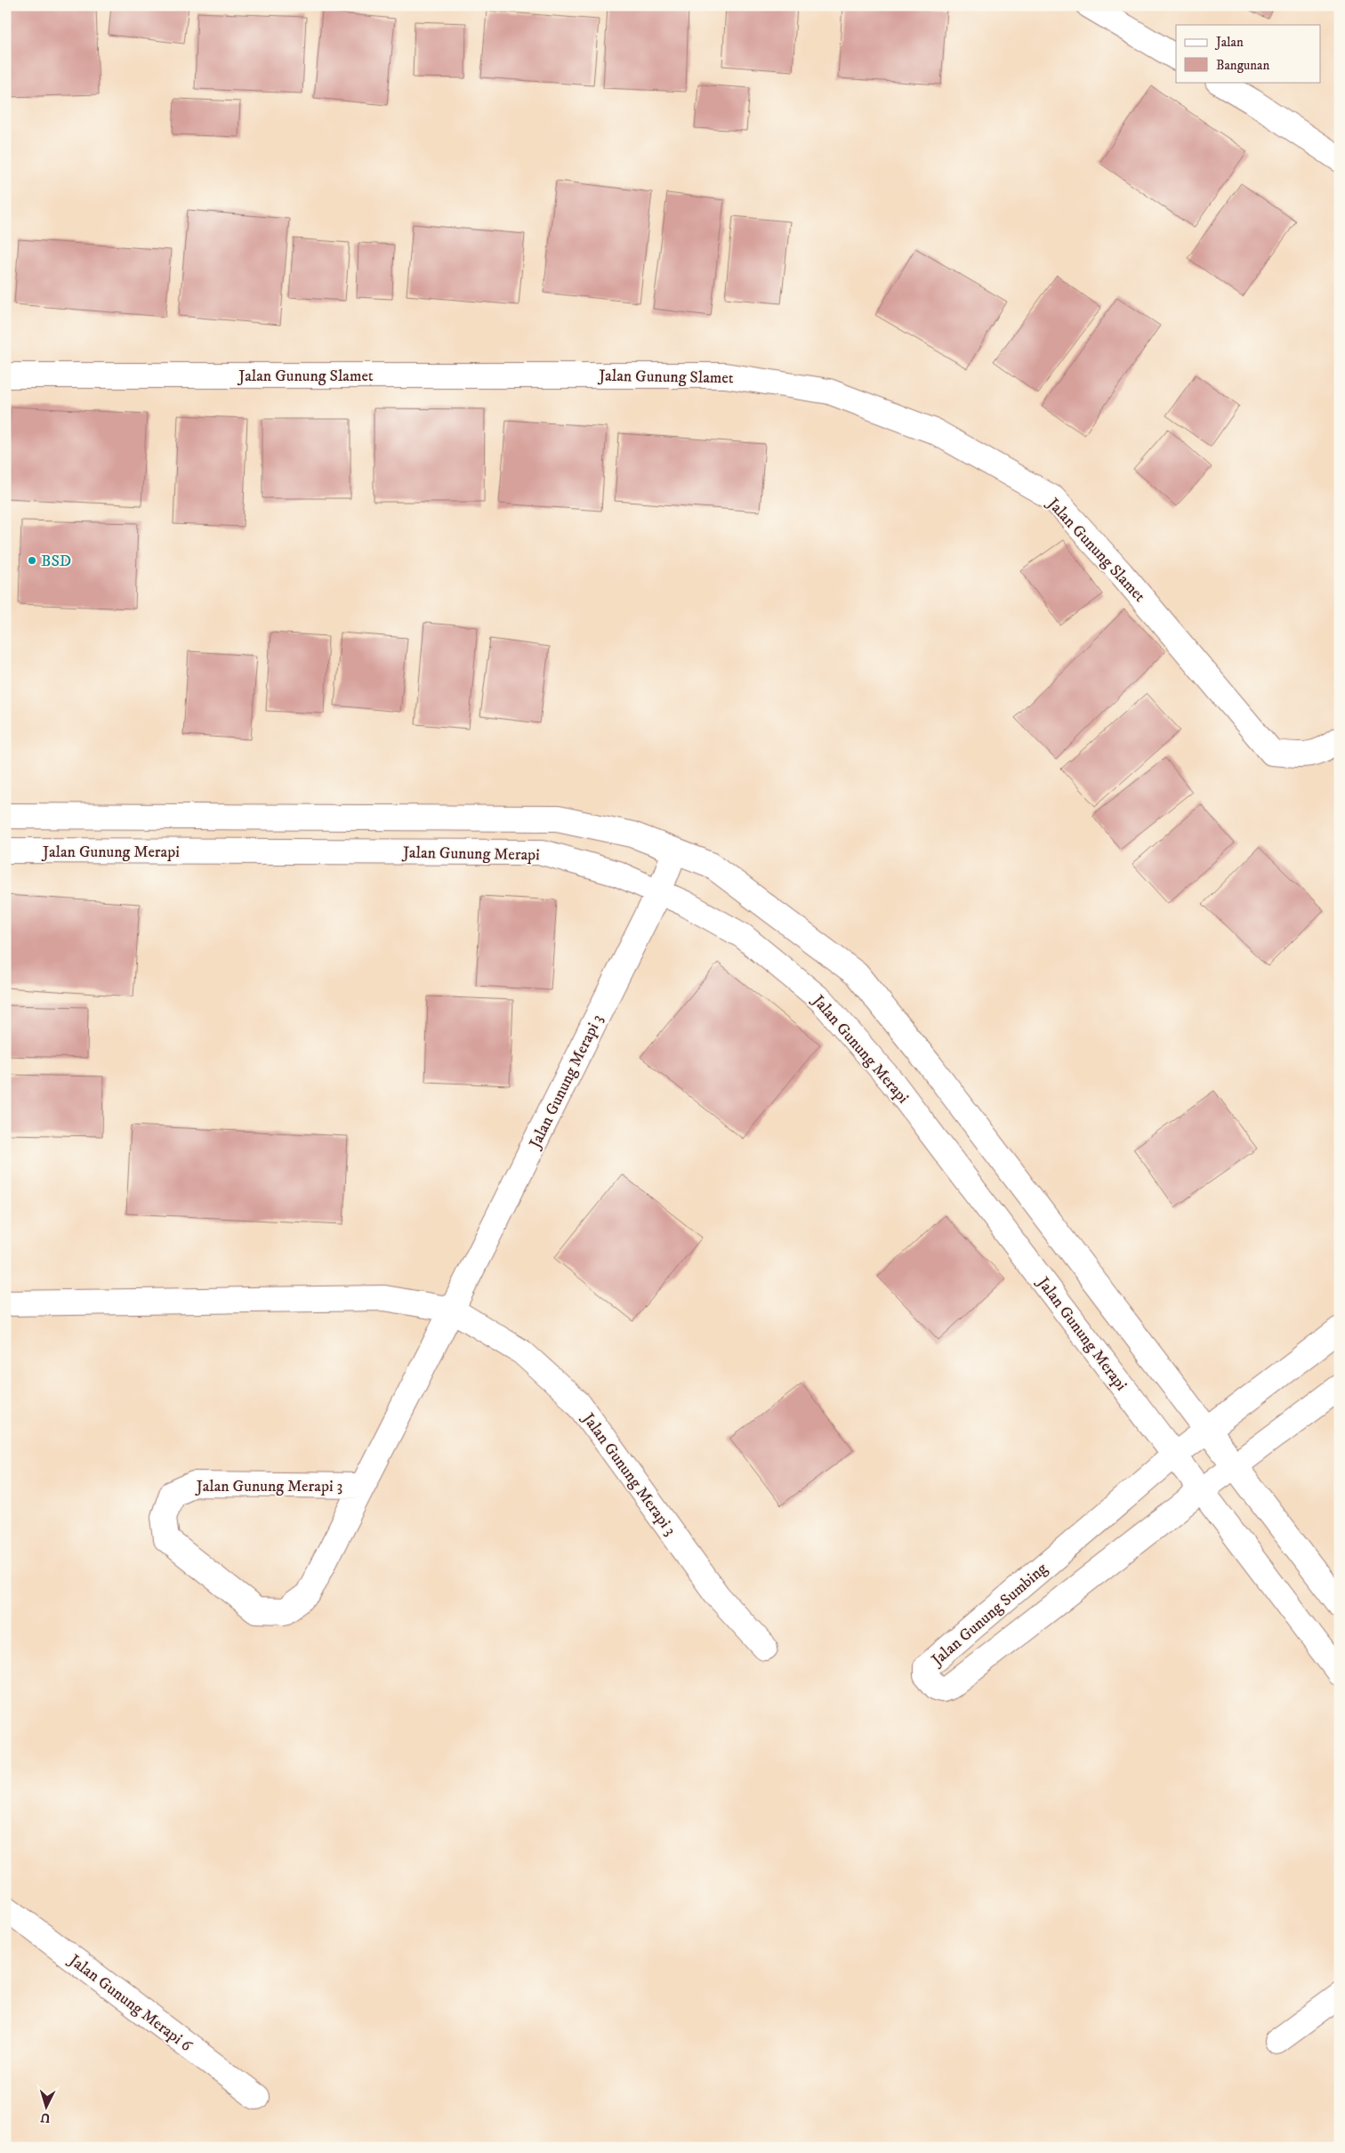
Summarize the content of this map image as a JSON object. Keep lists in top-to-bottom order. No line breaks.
{"streets":{"street":["Jalan Gunung Slamet","Jalan Gunung Merapi","Jalan Gunung Merapi 3","Jalan Gunung Sumbing","Jalan Gunung Merapi 6"]},"crossings":[["Jalan Gunung Merapi","Jalan Gunung Merapi 3"],["Jalan Gunung Merapi","Jalan Gunung Sumbing"]],"places":["BSD"],"legend":["Jalan","Bangunan"],"north":"bottom"}
